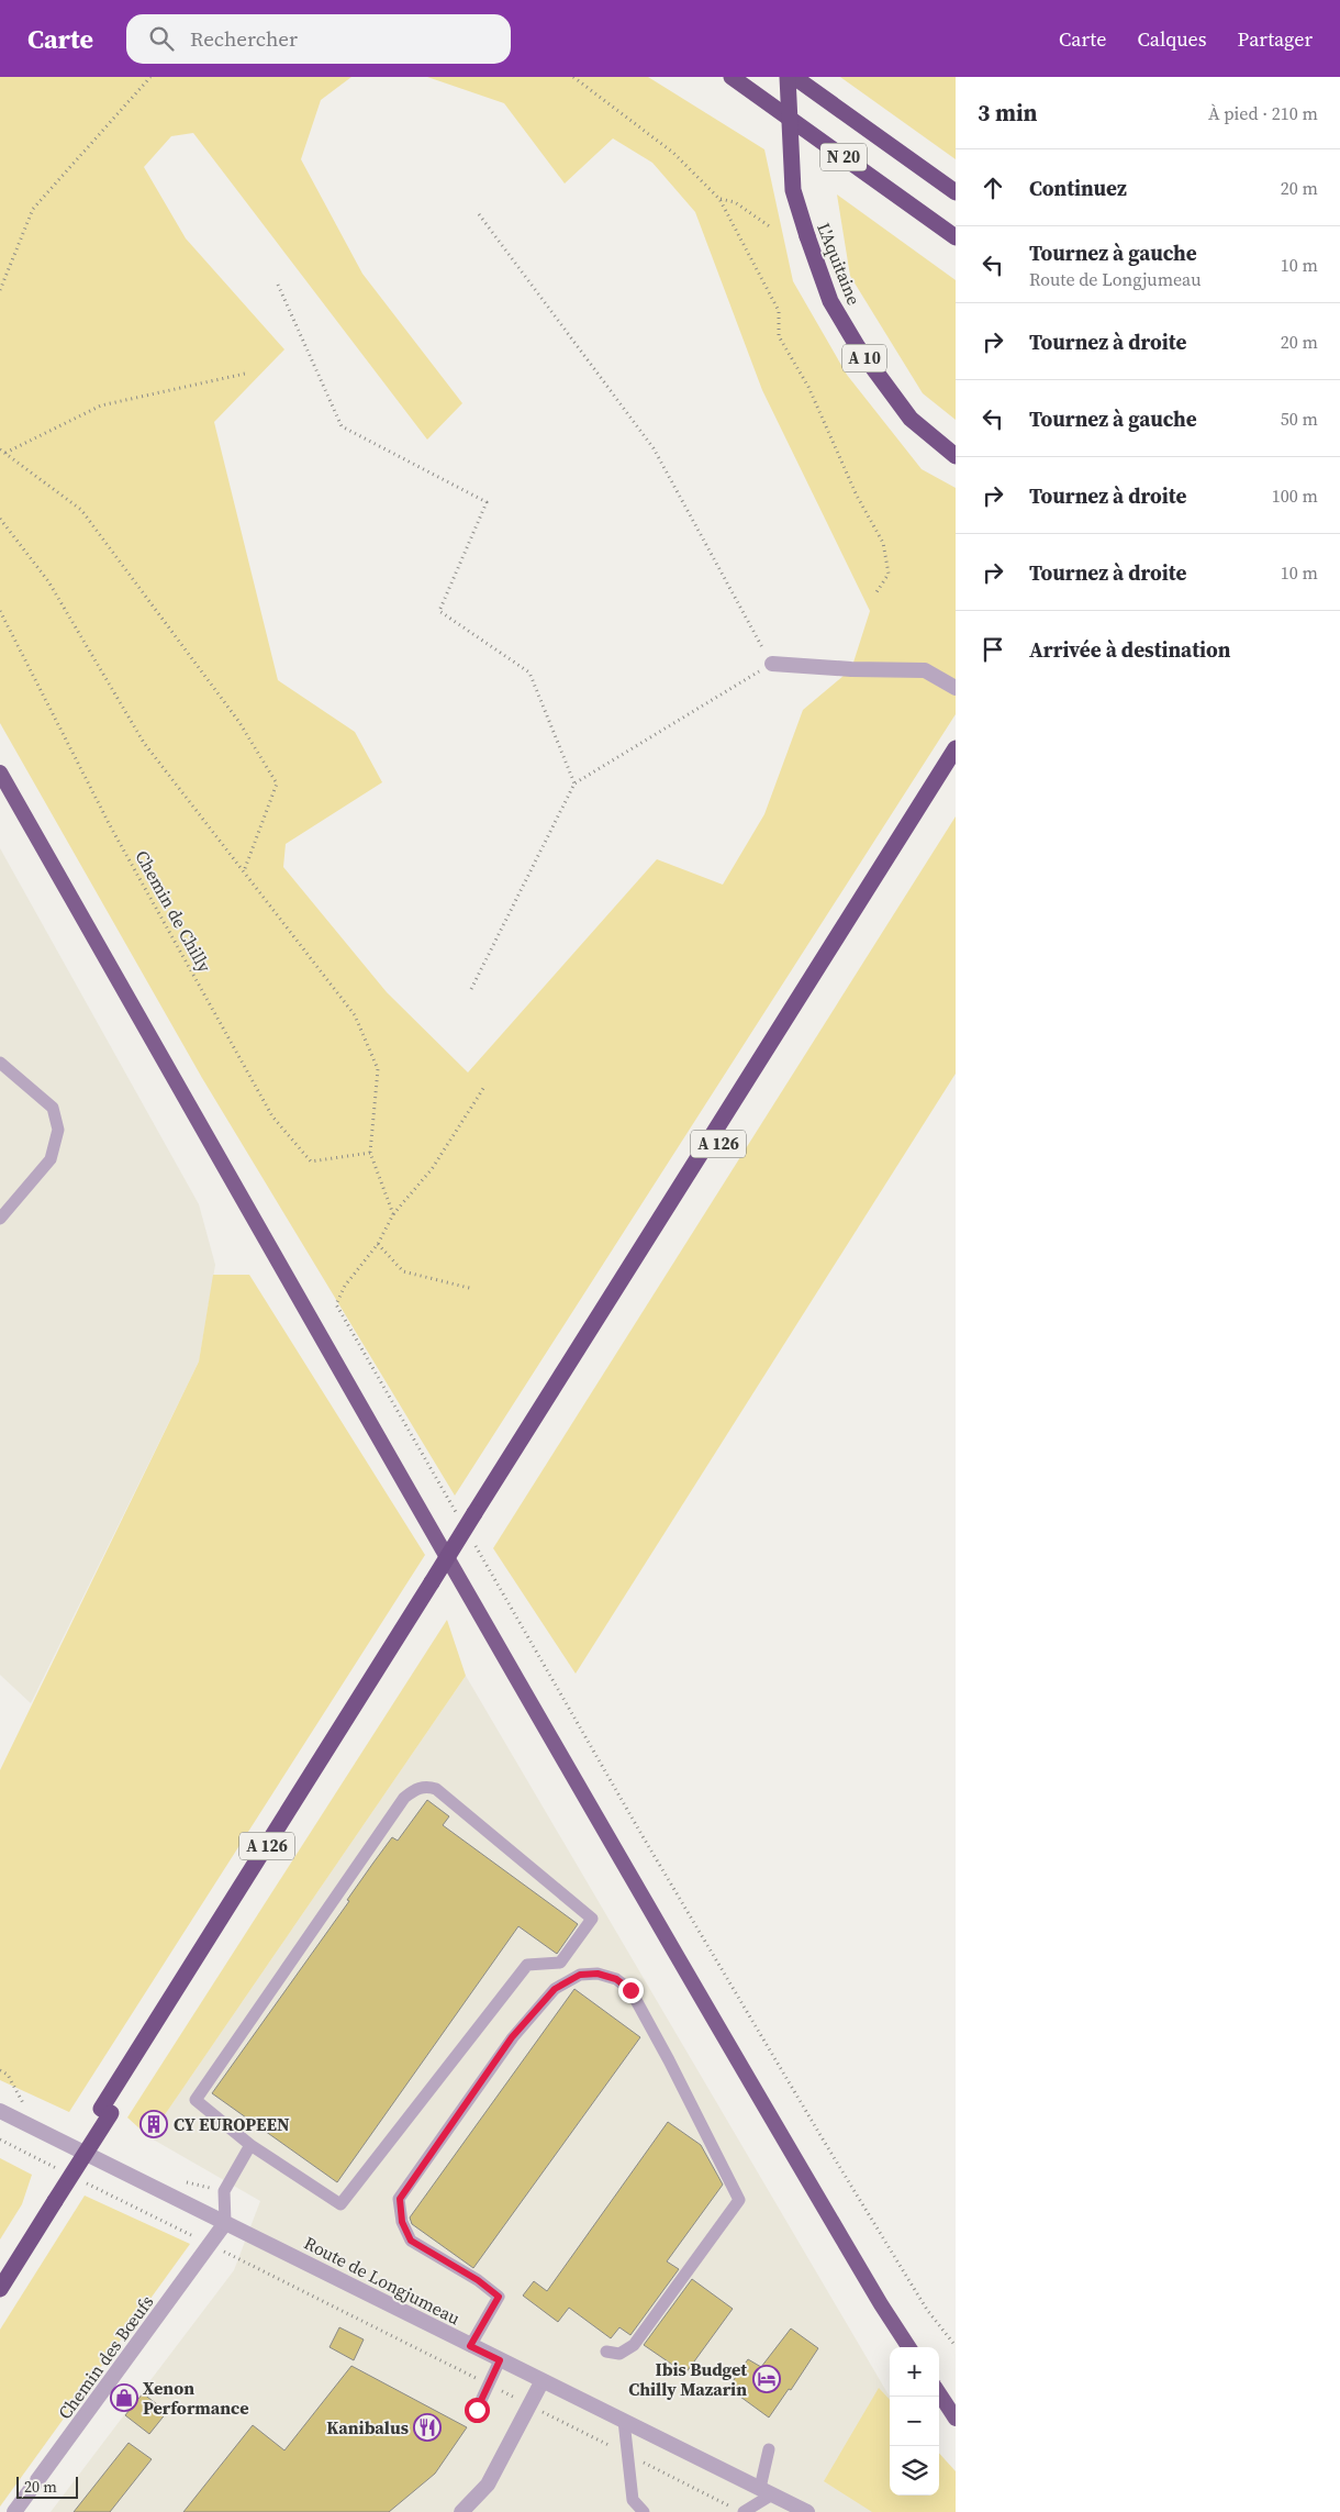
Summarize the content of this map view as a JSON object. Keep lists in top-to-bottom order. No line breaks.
{"streets":{"highway":["N 20","L'Aquitaine","A 10","A 126"],"street":["Route de Longjumeau","Chemin des Bœufs"],"path":["Chemin de Chilly"]},"crossings":[["Route de Longjumeau","Chemin des Bœufs"]],"places":{"building":["CY EUROPEEN"],"hotel":["Ibis Budget Chilly Mazarin"],"shop":["Xenon Performance"],"restaurant":["Kanibalus"]},"scale_bar":"20 m","page":{"header":"Carte","search":"Rechercher","nav":["Carte","Calques","Partager"],"heading":["3 min","À pied · 210 m"],"list":[["Continuez","20 m"],["Tournez à gauche","Route de Longjumeau","10 m"],["Tournez à droite","20 m"],["Tournez à gauche","50 m"],["Tournez à droite","100 m"],["Tournez à droite","10 m"],"Arrivée à destination"],"map_buttons":["+","−"],"scale":"20 m"}}
